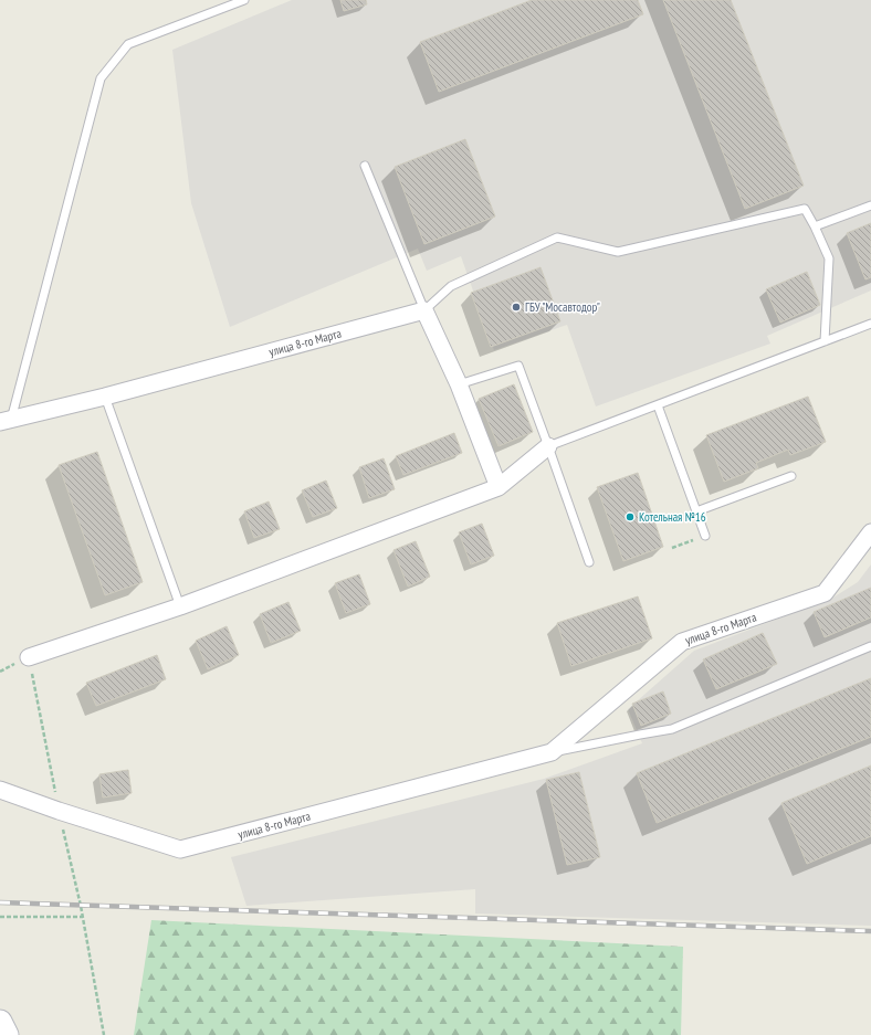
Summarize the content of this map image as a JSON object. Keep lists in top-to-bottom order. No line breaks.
{"streets":{"street":["улица 8-го Марта"]},"places":["ГБУ \"Мосавтодор\"","Котельная №16"]}
